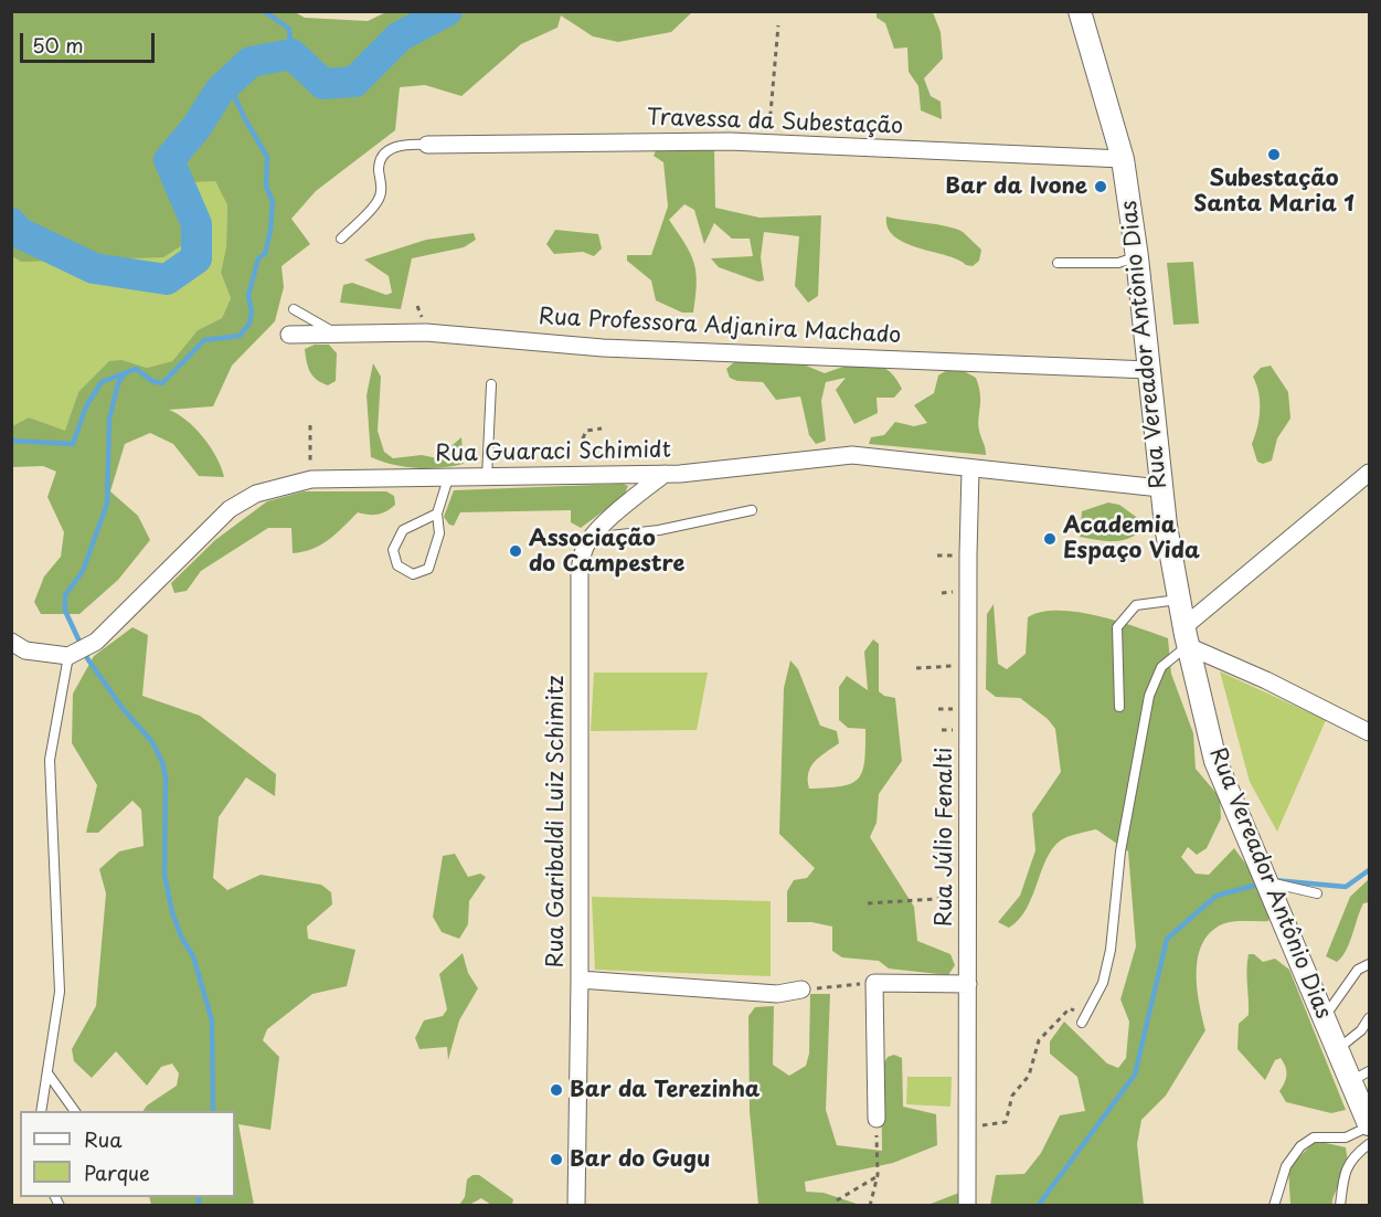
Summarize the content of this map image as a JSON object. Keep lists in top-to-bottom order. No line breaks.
{"streets":{"street":["Travessa da Subestação","Rua Professora Adjanira Machado","Rua Vereador Antônio Dias","Rua Guaraci Schimidt","Rua Garibaldi Luiz Schimitz","Rua Júlio Fenalti"]},"crossings":[["Travessa da Subestação","Rua Vereador Antônio Dias"],["Rua Professora Adjanira Machado","Rua Vereador Antônio Dias"],["Rua Vereador Antônio Dias","Rua Guaraci Schimidt"],["Rua Guaraci Schimidt","Rua Garibaldi Luiz Schimitz"],["Rua Guaraci Schimidt","Rua Júlio Fenalti"]],"places":["Subestação Santa Maria 1","Bar da Ivone","Academia Espaço Vida","Associação do Campestre","Bar da Terezinha","Bar do Gugu"],"legend":["Rua","Parque"],"scale_bar":"50 m"}
